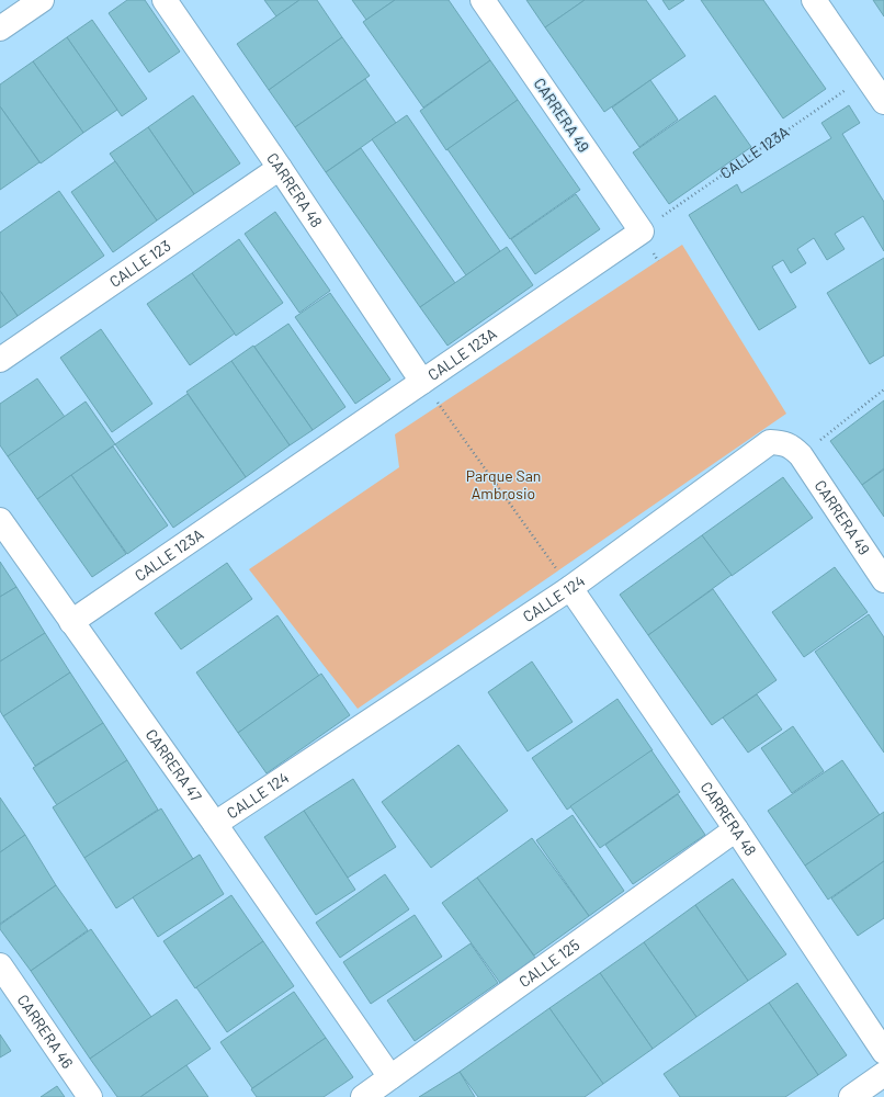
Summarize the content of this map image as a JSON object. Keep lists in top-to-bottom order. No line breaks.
{"streets":{"street":["CARRERA 49","CALLE 123A","CARRERA 48","CALLE 123","CALLE 124","CARRERA 47","CALLE 125","CARRERA 46"]},"crossings":[["CARRERA 49","CALLE 123A"],["CARRERA 49","CALLE 124"],["CALLE 123A","CARRERA 48"],["CALLE 123A","CARRERA 47"],["CARRERA 48","CALLE 123"],["CARRERA 48","CALLE 124"],["CARRERA 48","CALLE 125"],["CALLE 124","CARRERA 47"],["CARRERA 47","CALLE 125"]],"parks":["Parque San Ambrosio"]}
